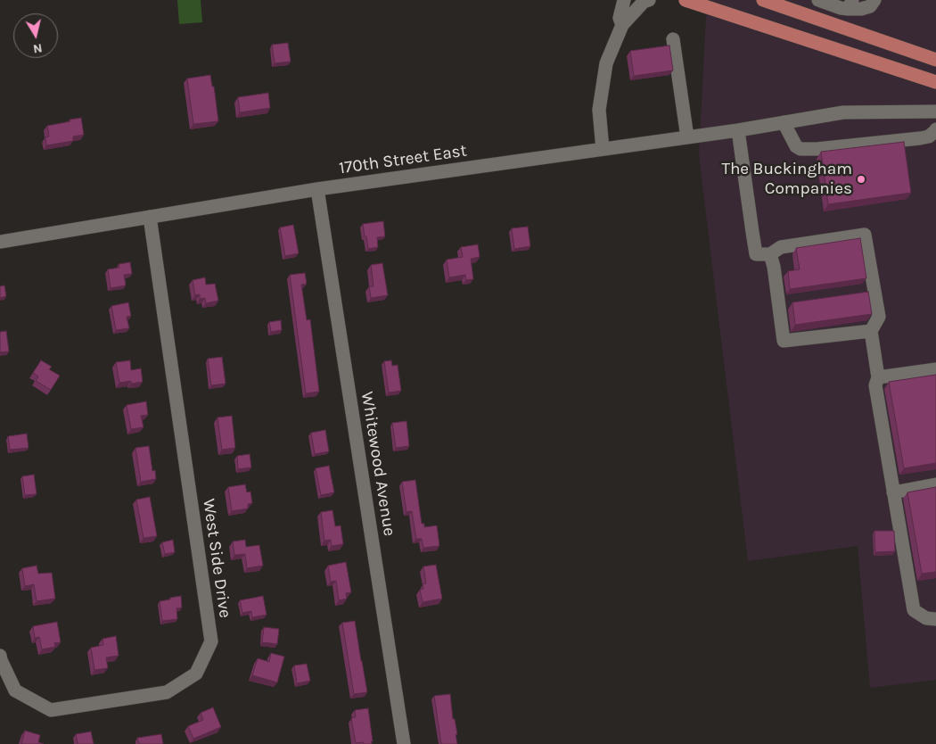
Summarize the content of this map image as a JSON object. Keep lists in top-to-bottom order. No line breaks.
{"streets":{"street":["170th Street East","Whitewood Avenue","West Side Drive"]},"crossings":[["170th Street East","Whitewood Avenue"],["170th Street East","West Side Drive"]],"places":["The Buckingham Companies"],"north":"bottom"}
